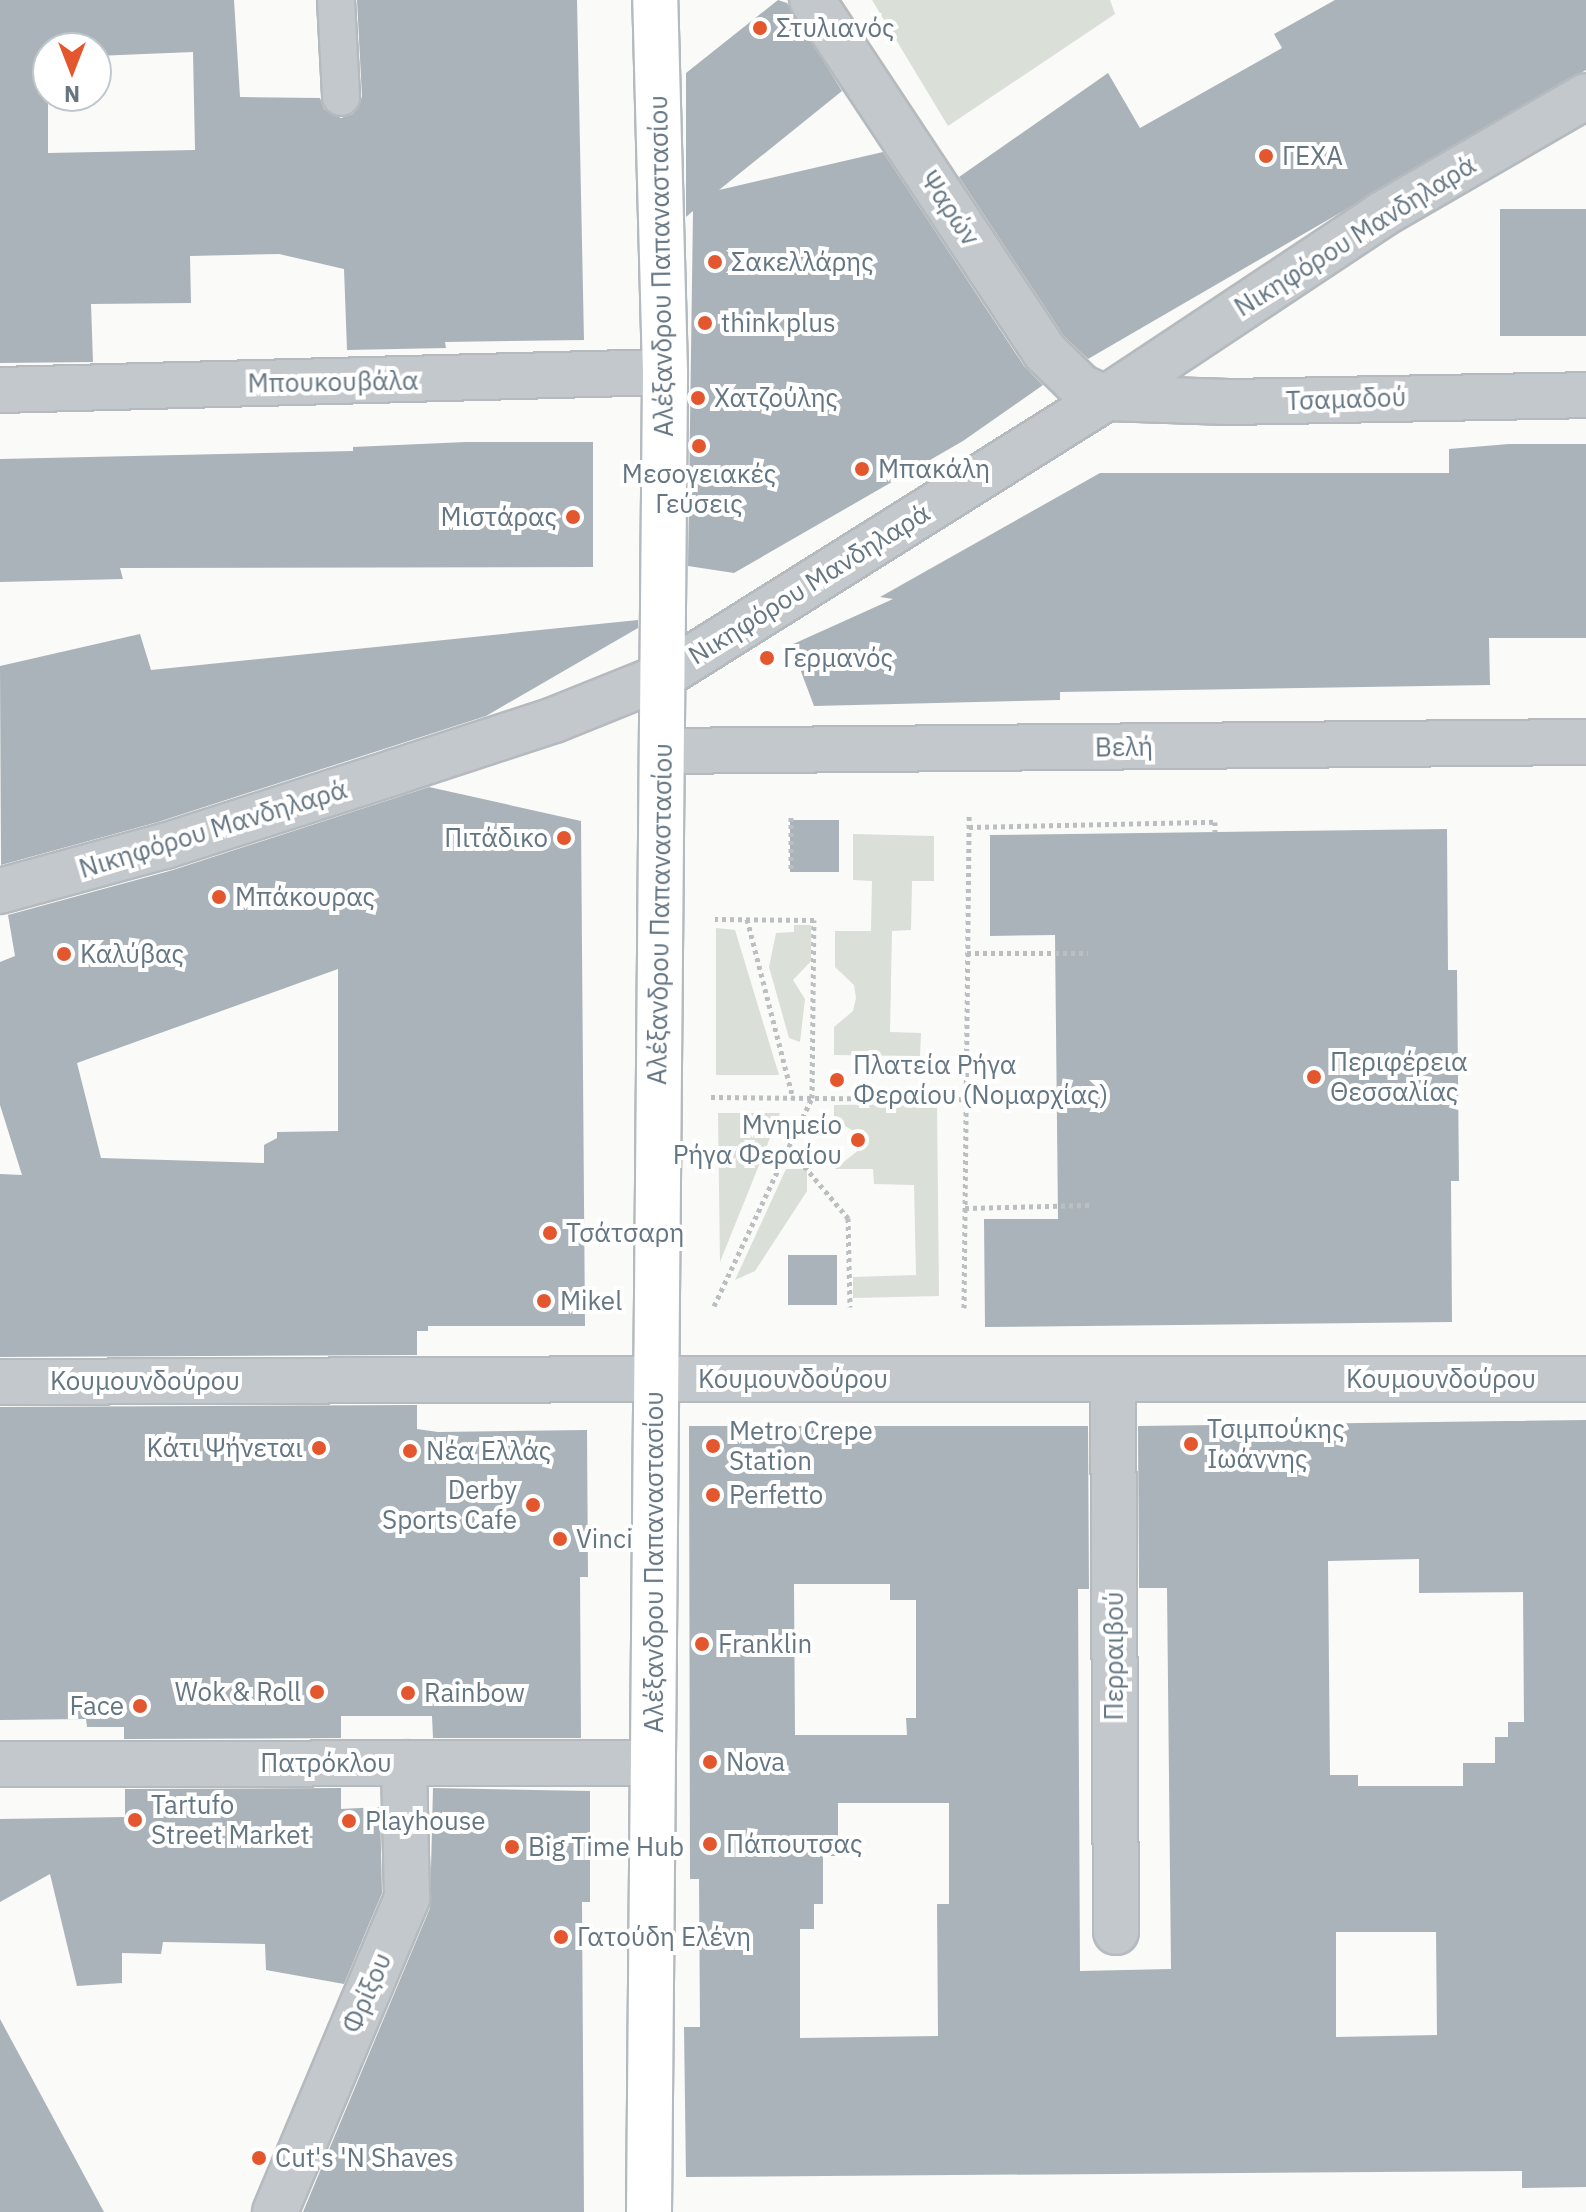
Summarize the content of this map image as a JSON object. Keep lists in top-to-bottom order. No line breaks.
{"streets":{"main road":["Αλέξανδρου Παπαναστασίου"],"street":["Ψαρών","Νικηφόρου Μανδηλαρά","Μπουκουβάλα","Τσαμαδού","Βελή","Κουμουνδούρου","Περραιβού","Πατρόκλου","Φρίξου"]},"crossings":[["Ψαρών","Νικηφόρου Μανδηλαρά"],["Ψαρών","Τσαμαδού"],["Νικηφόρου Μανδηλαρά","Αλέξανδρου Παπαναστασίου"],["Νικηφόρου Μανδηλαρά","Τσαμαδού"],["Αλέξανδρου Παπαναστασίου","Μπουκουβάλα"],["Αλέξανδρου Παπαναστασίου","Βελή"],["Αλέξανδρου Παπαναστασίου","Κουμουνδούρου"],["Αλέξανδρου Παπαναστασίου","Πατρόκλου"],["Κουμουνδούρου","Περραιβού"],["Πατρόκλου","Φρίξου"]],"places":["Στυλιανός","ΓΕΧΑ","Σακελλάρης","think plus","Χατζούλης","Μεσογειακές Γεύσεις","Μπακάλη","Μιστάρας","Γερμανός","Πιτάδικο","Μπάκουρας","Καλύβας","Περιφέρεια Θεσσαλίας","Πλατεία Ρήγα Φεραίου (Νομαρχίας)","Μνημείο Ρήγα Φεραίου","Τσάτσαρη","Mikel","Τσιμπούκης Ιωάννης","Metro Crepe Station","Κάτι Ψήνεται","Νέα Ελλάς","Perfetto","Derby Sports Cafe","Vinci","Franklin","Wok & Roll","Rainbow","Face","Nova","Tartufo Street Market","Playhouse","Πάπουτσας","Big Time Hub","Γατούδη Ελένη","Cut's 'N Shaves"],"north":"bottom"}
